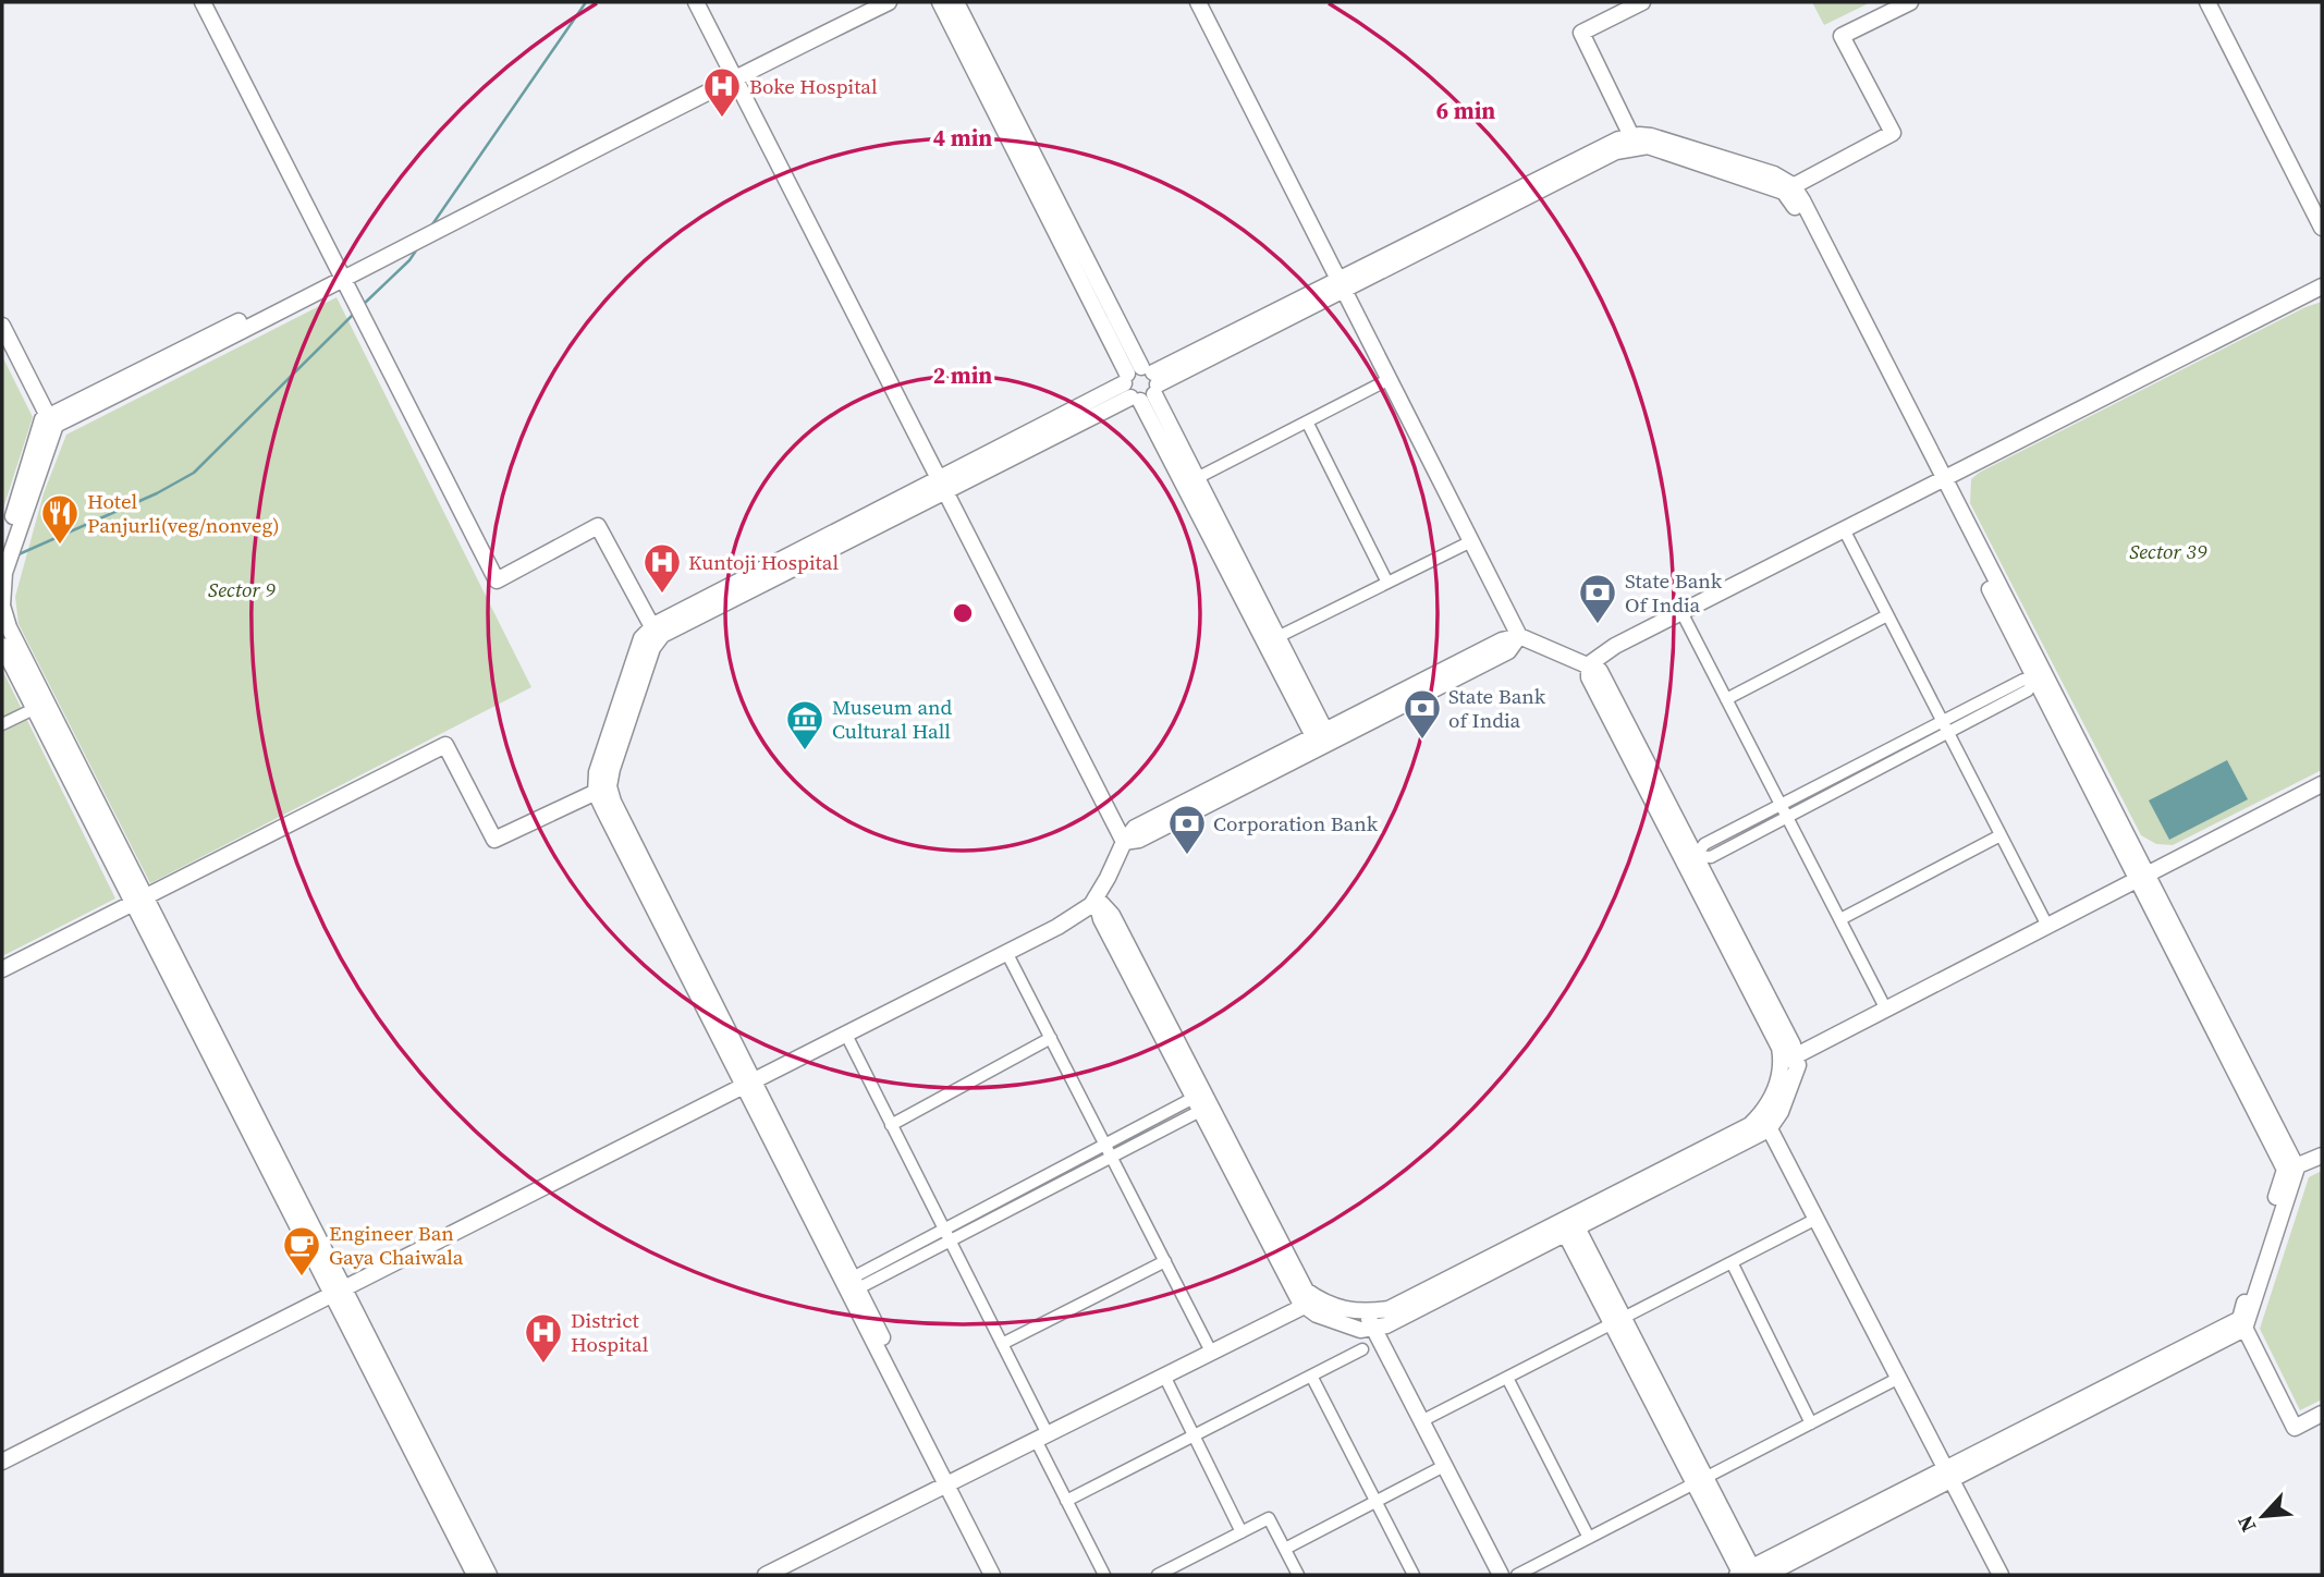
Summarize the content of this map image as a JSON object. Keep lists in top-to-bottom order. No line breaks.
{"parks":["Sector 39","Sector 9"],"places":{"hospital":["Boke Hospital","Kuntoji Hospital","District Hospital"],"restaurant":["Hotel Panjurli(veg/nonveg)"],"bank":["State Bank Of India","State Bank of India","Corporation Bank"],"museum":["Museum and Cultural Hall"],"cafe":["Engineer Ban Gaya Chaiwala"]},"north":"bottom left","rings":["6 min","4 min","2 min"]}
